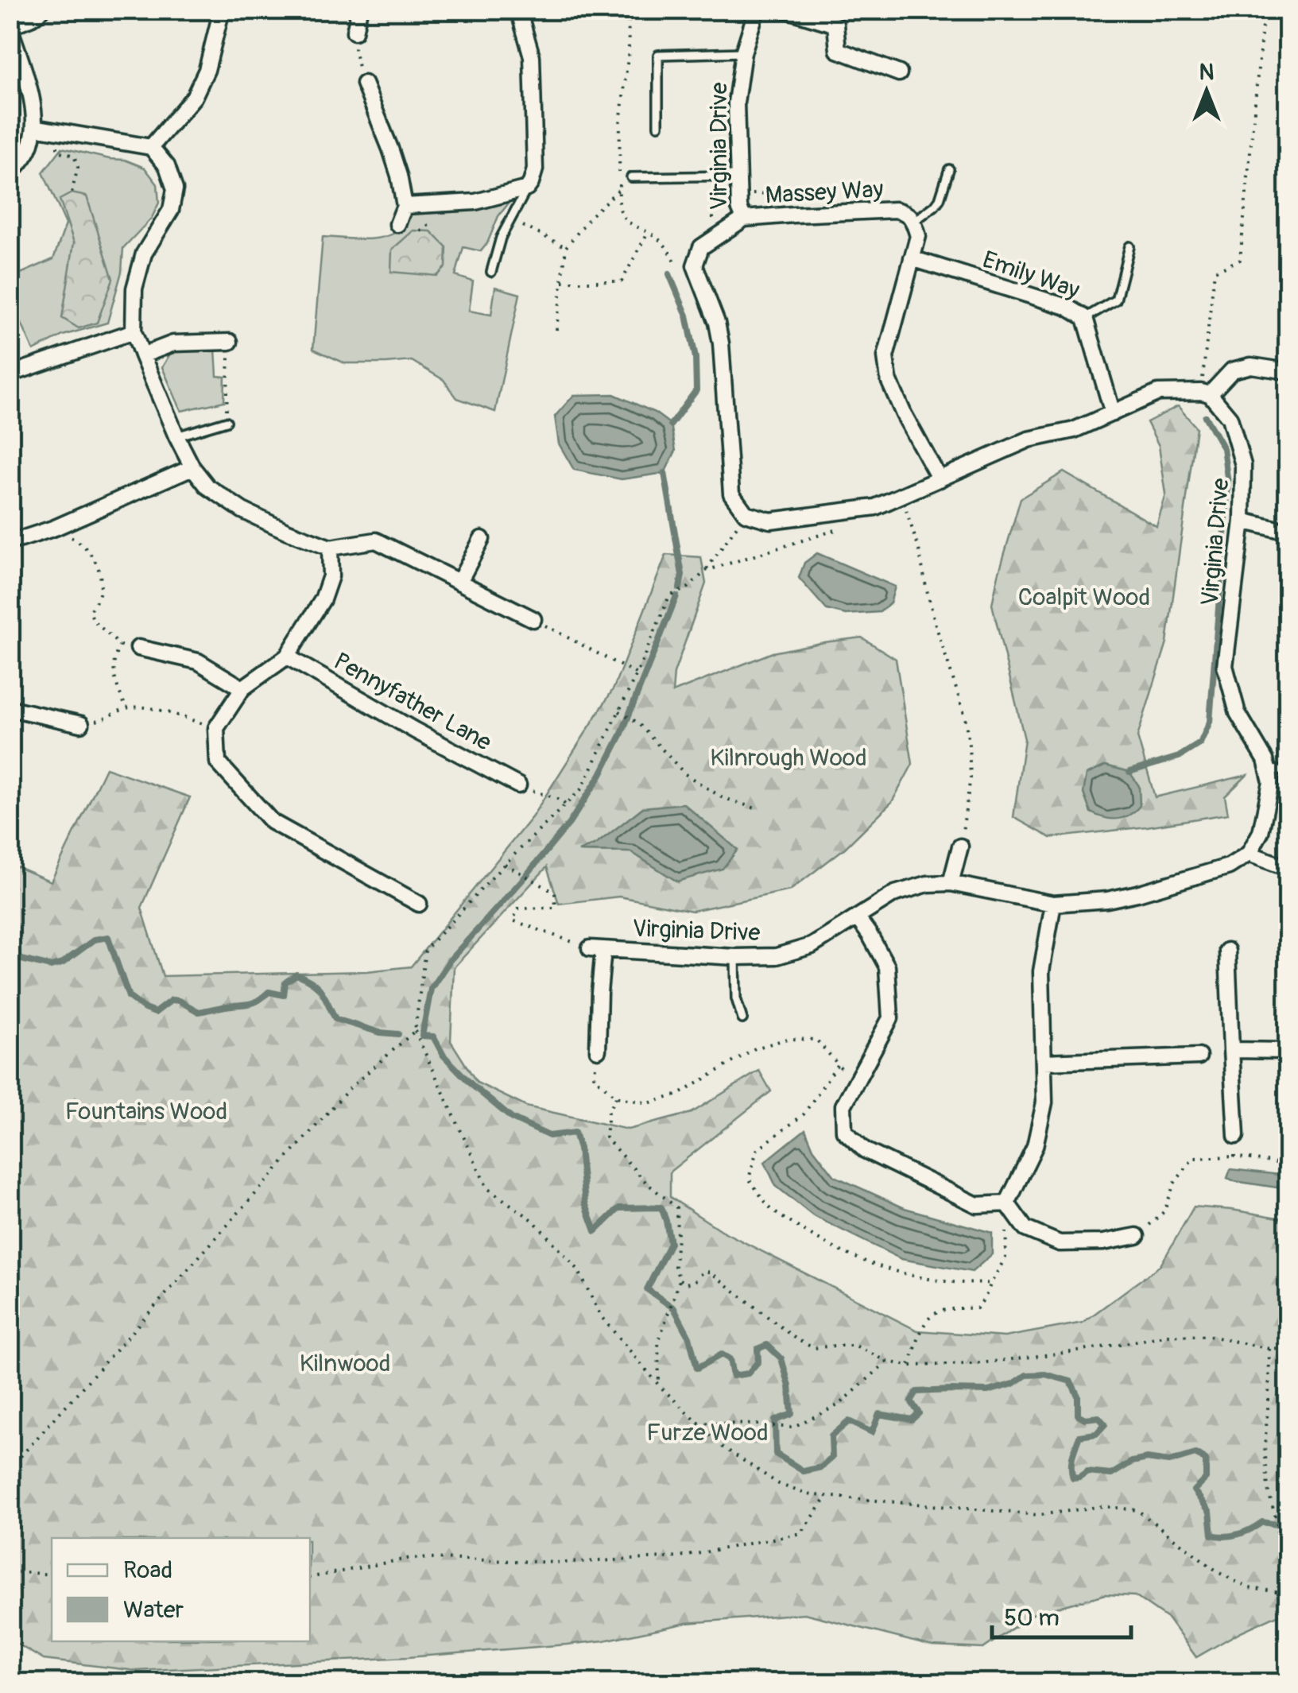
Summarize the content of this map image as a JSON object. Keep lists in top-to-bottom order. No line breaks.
{"streets":{"street":["Virginia Drive","Massey Way","Emily Way","Pennyfather Lane"]},"crossings":[["Virginia Drive","Massey Way"],["Massey Way","Emily Way"]],"parks":["Coalpit Wood","Kilnrough Wood","Fountains Wood","Kilnwood","Furze Wood"],"legend":["Road","Water"],"scale_bar":"50 m","north":"top"}
